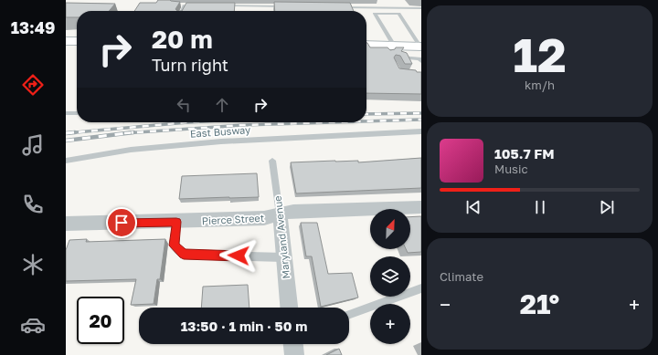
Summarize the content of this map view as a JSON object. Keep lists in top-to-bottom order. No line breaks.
{"streets":{"street":["Pierce Street","Maryland Avenue"],"lane":["East Busway"]},"crossings":[["Pierce Street","Maryland Avenue"]],"north":"top right","page":{"tabs":"13:49","tile":[["12","km/h"],"Climate"],"turn":["20 m","Turn right"],"song":["105.7 FM","Music"],"map_buttons":"+","heat":["−","21°","+"],"limit":"20","trip":"13:50 · 1 min · 50 m"}}
